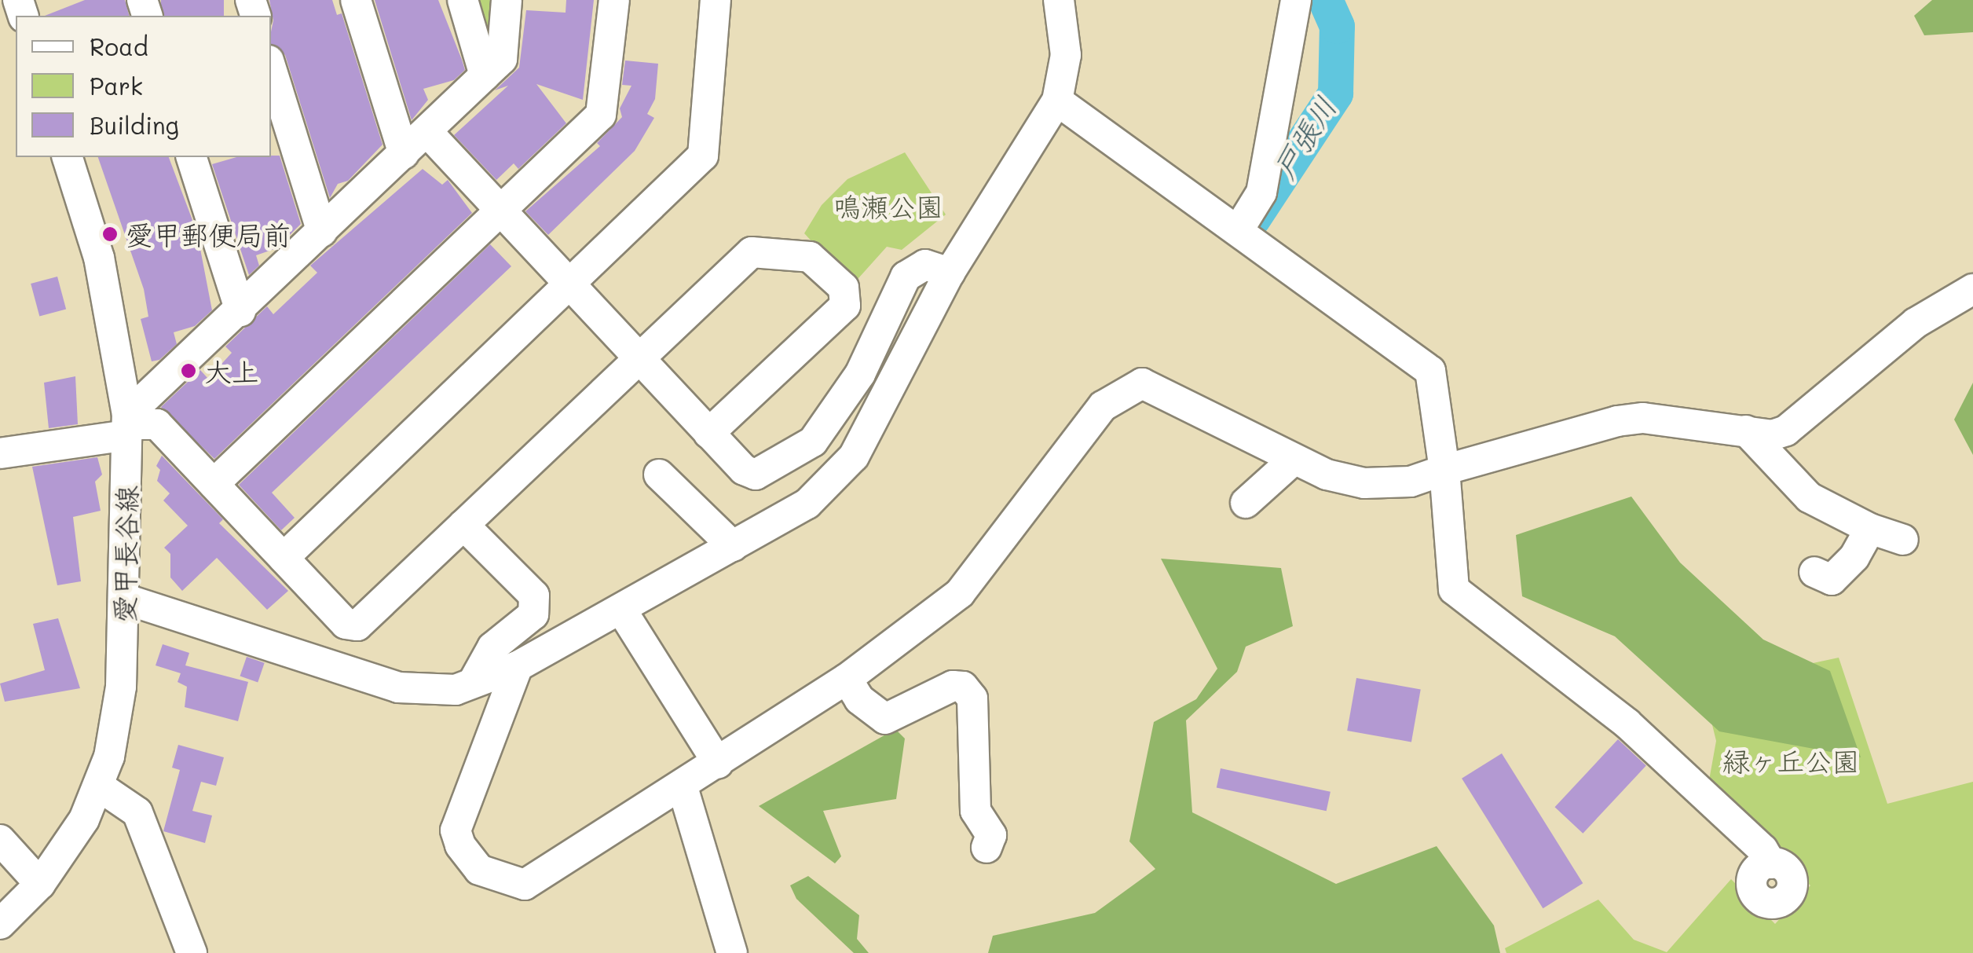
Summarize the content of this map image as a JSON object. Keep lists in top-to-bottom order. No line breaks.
{"streets":{"street":["愛甲長谷線"]},"water":["戸張川"],"parks":["鳴瀬公園","緑ヶ丘公園"],"places":["愛甲郵便局前","大上"],"legend":["Road","Park","Building"]}
